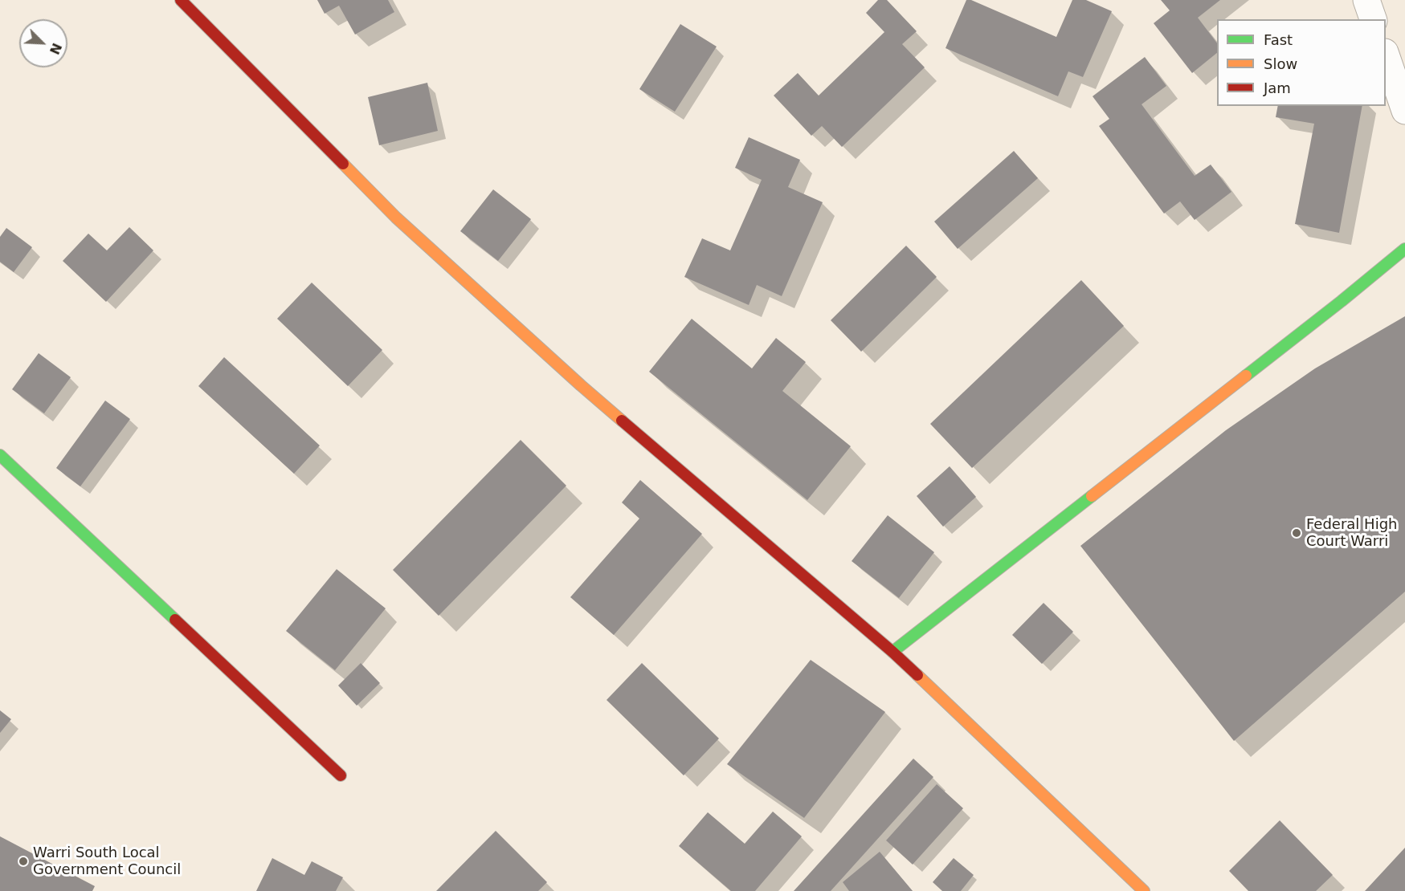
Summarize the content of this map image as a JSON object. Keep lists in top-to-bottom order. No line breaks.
{"places":["Federal High Court Warri","Warri South Local Government Council"],"legend":["Fast","Slow","Jam"],"north":"bottom right"}
